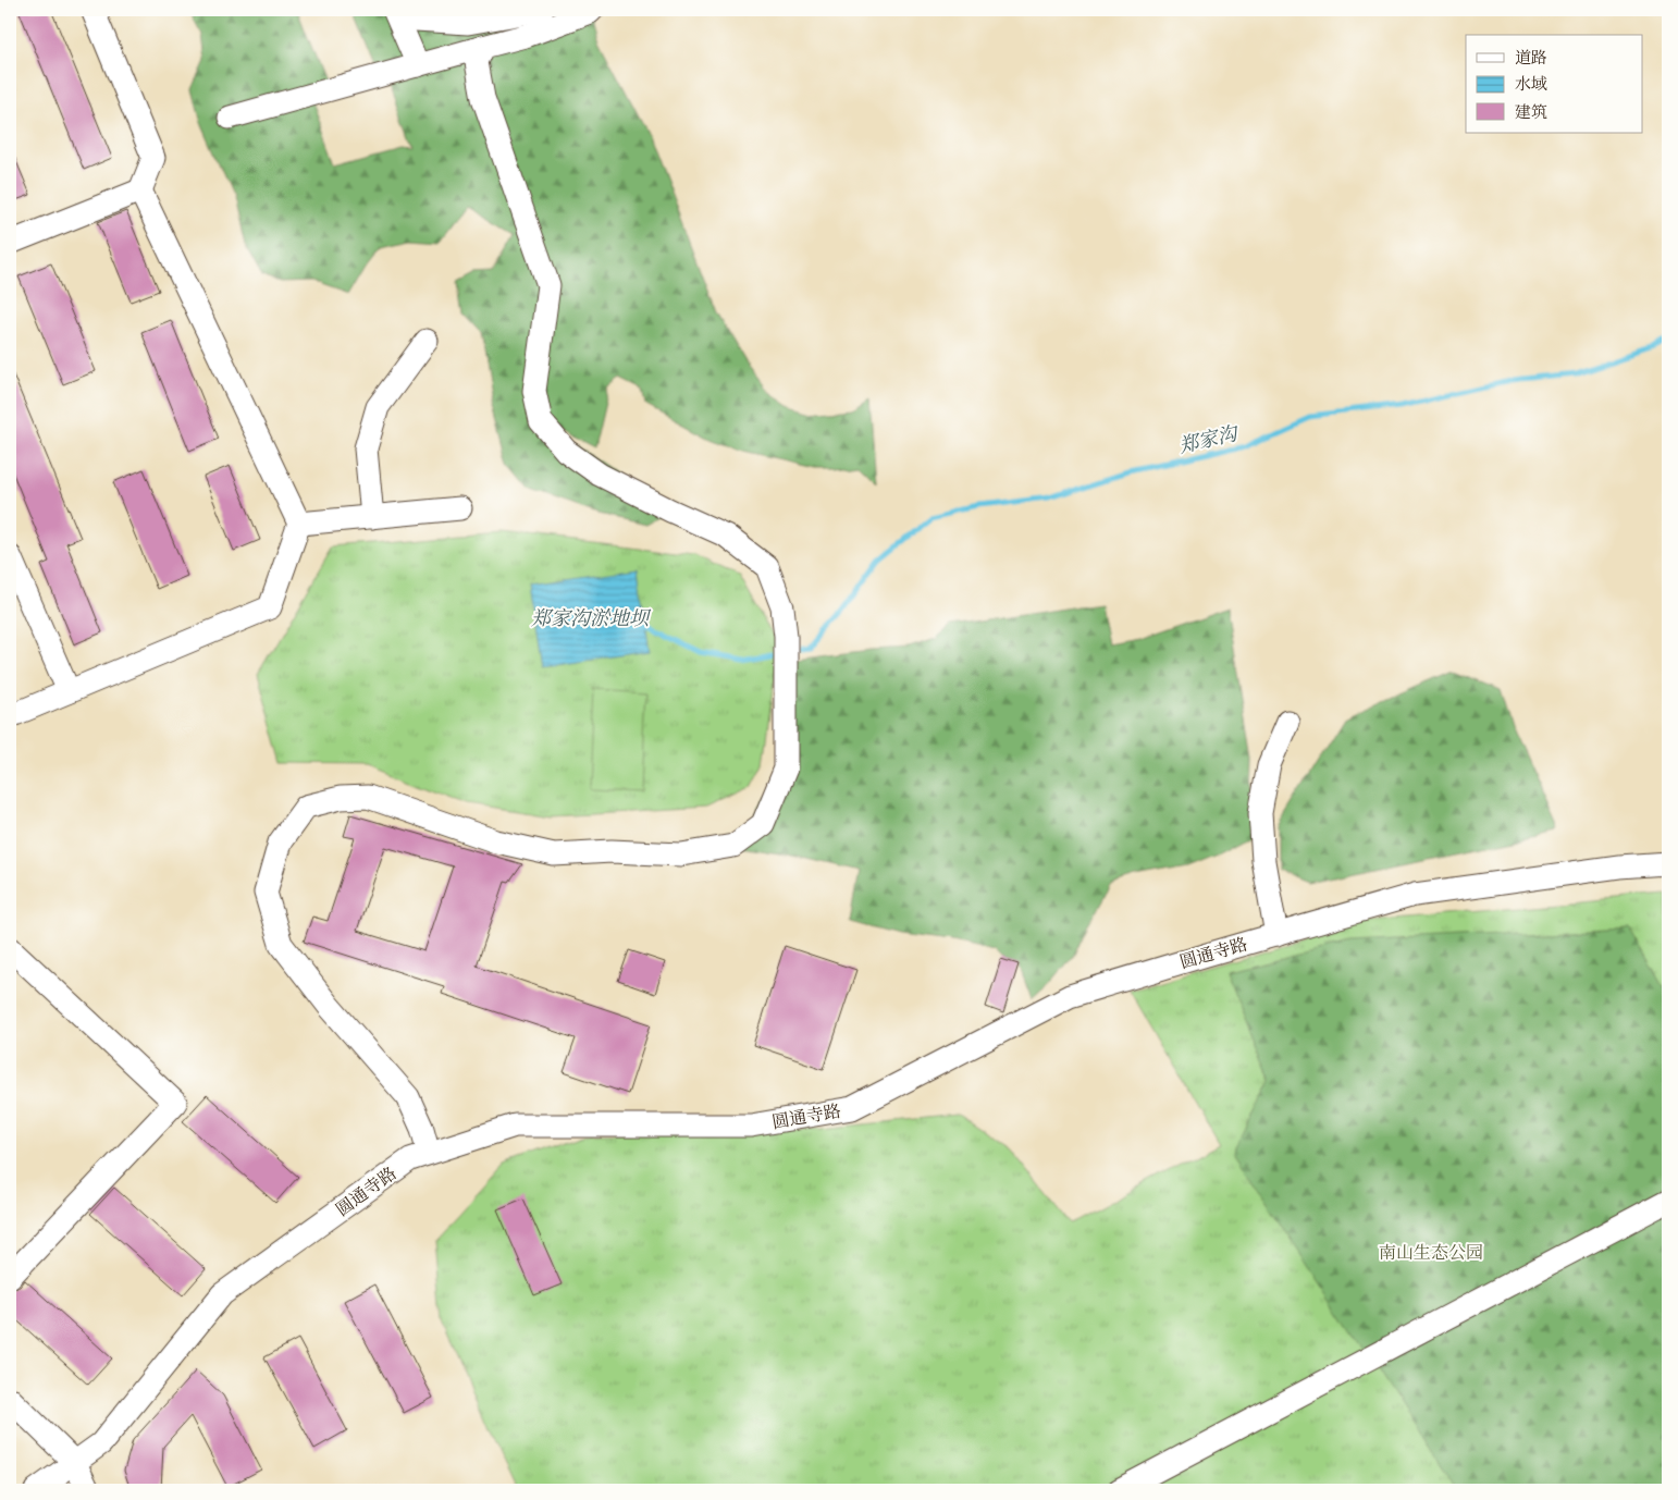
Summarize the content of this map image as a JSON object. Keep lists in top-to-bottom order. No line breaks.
{"streets":{"street":["圆通寺路"]},"water":["郑家沟","郑家沟淤地坝"],"parks":["南山生态公园"],"legend":["道路","水域","建筑"]}
